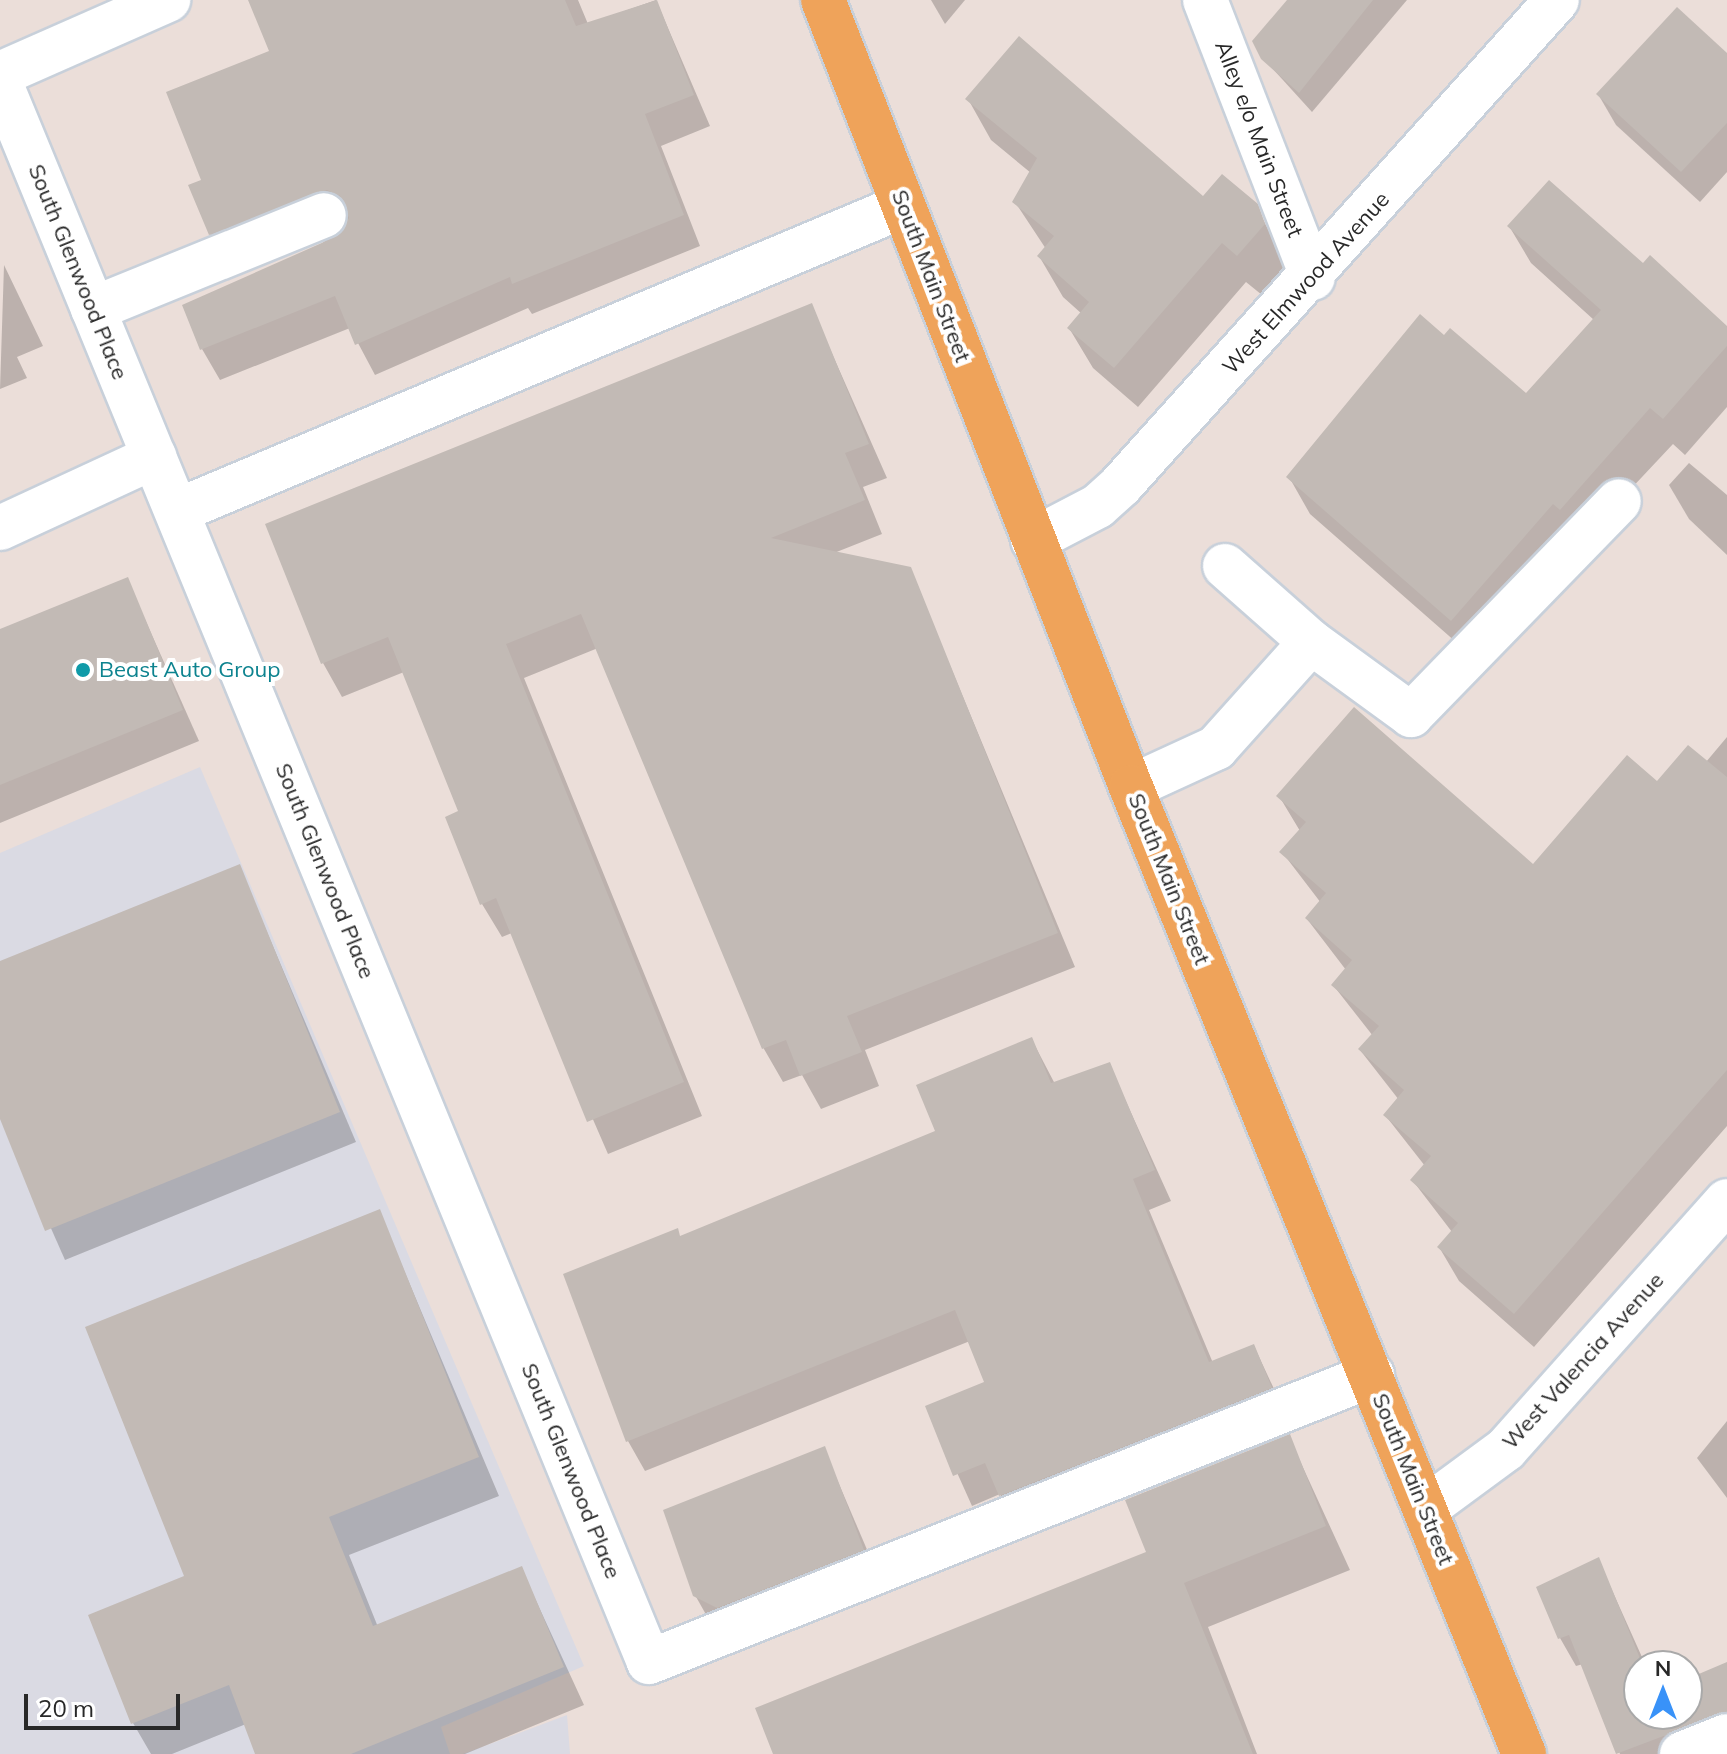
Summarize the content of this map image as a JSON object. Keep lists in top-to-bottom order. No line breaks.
{"streets":{"main road":["South Main Street"],"street":["Alley e/o Main Street","South Glenwood Place","West Elmwood Avenue","West Valencia Avenue"]},"crossings":[["Alley e/o Main Street","West Elmwood Avenue"],["South Glenwood Place","South Main Street"],["South Main Street","West Elmwood Avenue"],["South Main Street","West Valencia Avenue"]],"places":["Beast Auto Group"],"scale_bar":"20 m","north":"top"}
